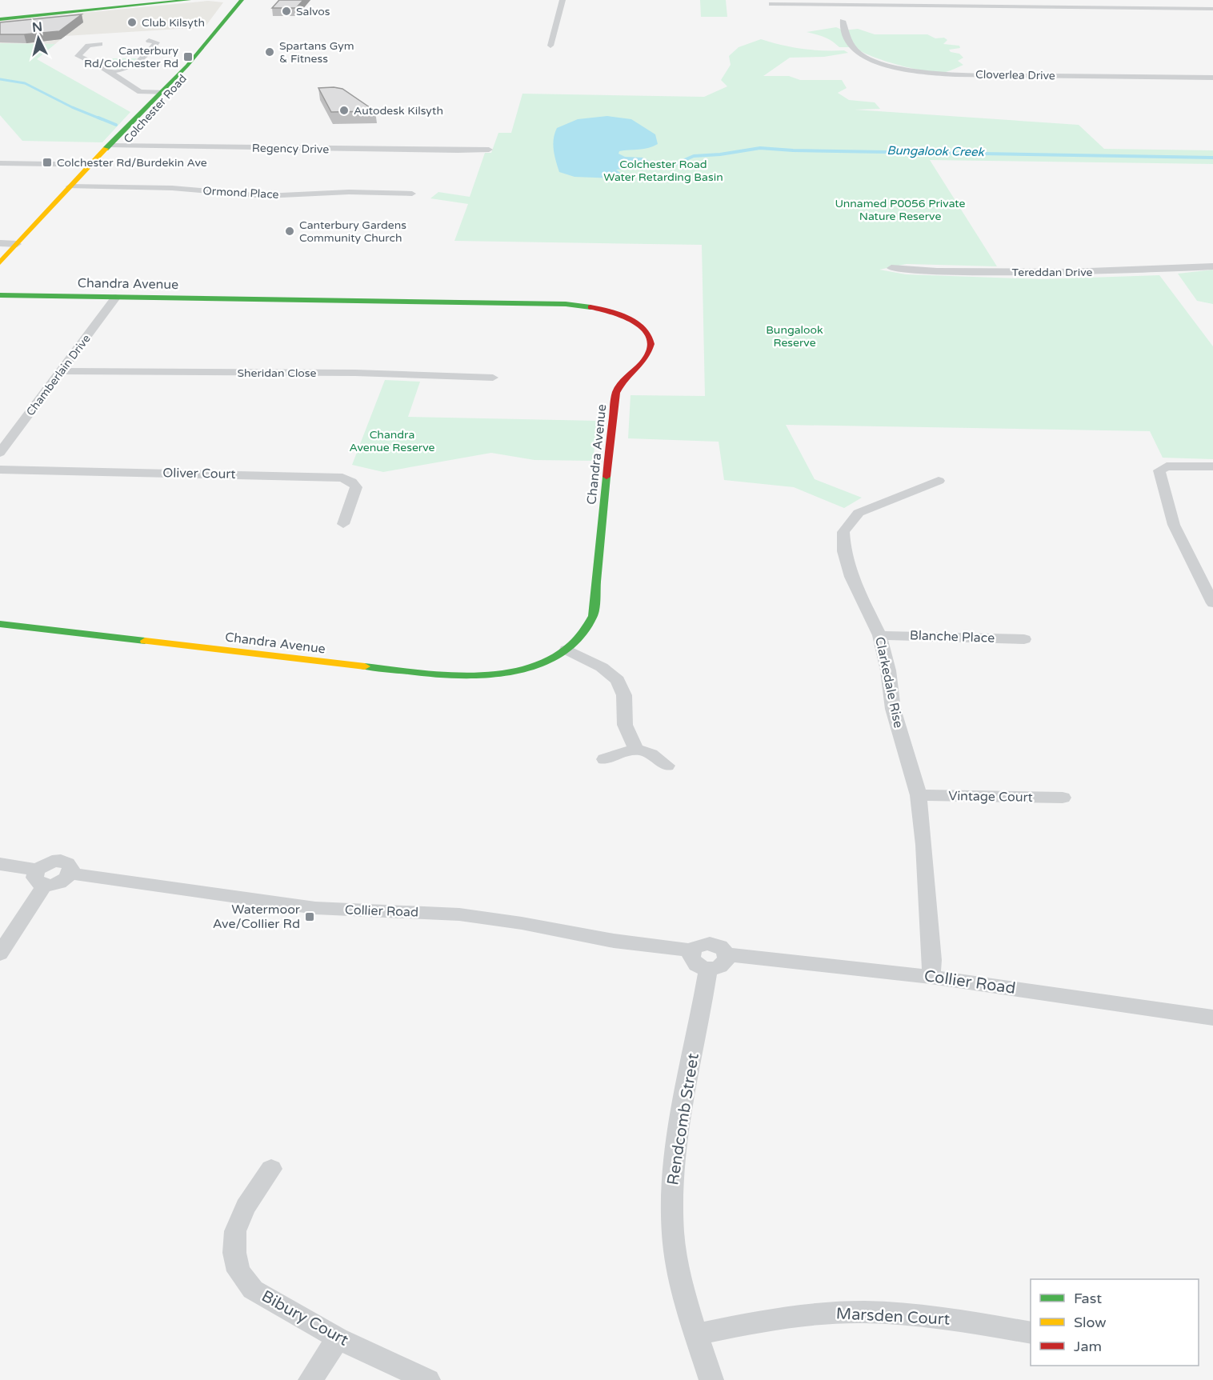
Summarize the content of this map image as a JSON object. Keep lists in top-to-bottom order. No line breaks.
{"streets":{"main road":["Colchester Road","Chandra Avenue"],"street":["Cloverlea Drive","Regency Drive","Ormond Place","Tereddan Drive","Sheridan Close","Chamberlain Drive","Oliver Court","Blanche Place","Clarkedale Rise","Vintage Court","Collier Road","Rendcomb Street","Marsden Court","Bibury Court"]},"crossings":[["Colchester Road","Regency Drive"],["Colchester Road","Ormond Place"],["Chandra Avenue","Chamberlain Drive"],["Sheridan Close","Chamberlain Drive"],["Blanche Place","Clarkedale Rise"],["Clarkedale Rise","Vintage Court"],["Clarkedale Rise","Collier Road"],["Collier Road","Rendcomb Street"],["Rendcomb Street","Marsden Court"]],"water":["Bungalook Creek"],"parks":["Colchester Road Water Retarding Basin","Unnamed P0056 Private Nature Reserve","Bungalook Reserve","Chandra Avenue Reserve"],"places":{"other":["Salvos","Club Kilsyth","Spartans Gym & Fitness","Autodesk Kilsyth","Canterbury Gardens Community Church"],"transit":["Canterbury Rd/Colchester Rd","Colchester Rd/Burdekin Ave","Watermoor Ave/Collier Rd"]},"legend":["Fast","Slow","Jam"],"north":"top"}
